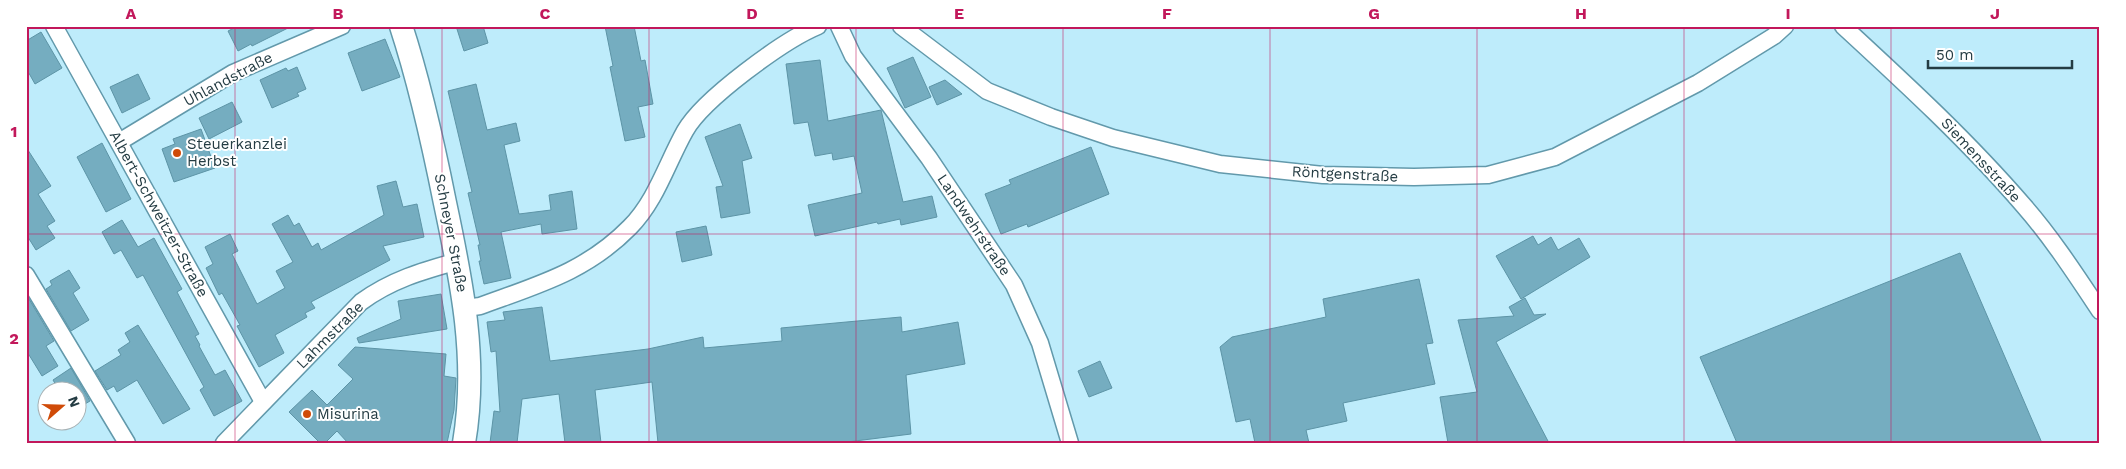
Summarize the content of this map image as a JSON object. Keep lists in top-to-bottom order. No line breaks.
{"streets":{"street":["Uhlandstraße","Siemensstraße","Röntgenstraße","Albert-Schweitzer-Straße","Landwehrstraße","Schneyer Straße","Lahmstraße"]},"crossings":[["Uhlandstraße","Albert-Schweitzer-Straße"],["Albert-Schweitzer-Straße","Lahmstraße"],["Schneyer Straße","Lahmstraße"]],"places":["Steuerkanzlei Herbst","Misurina"],"scale_bar":"50 m","north":"right","grid":{"columns":["A","B","C","D","E","F","G","H","I","J"],"rows":["1","2"]}}
